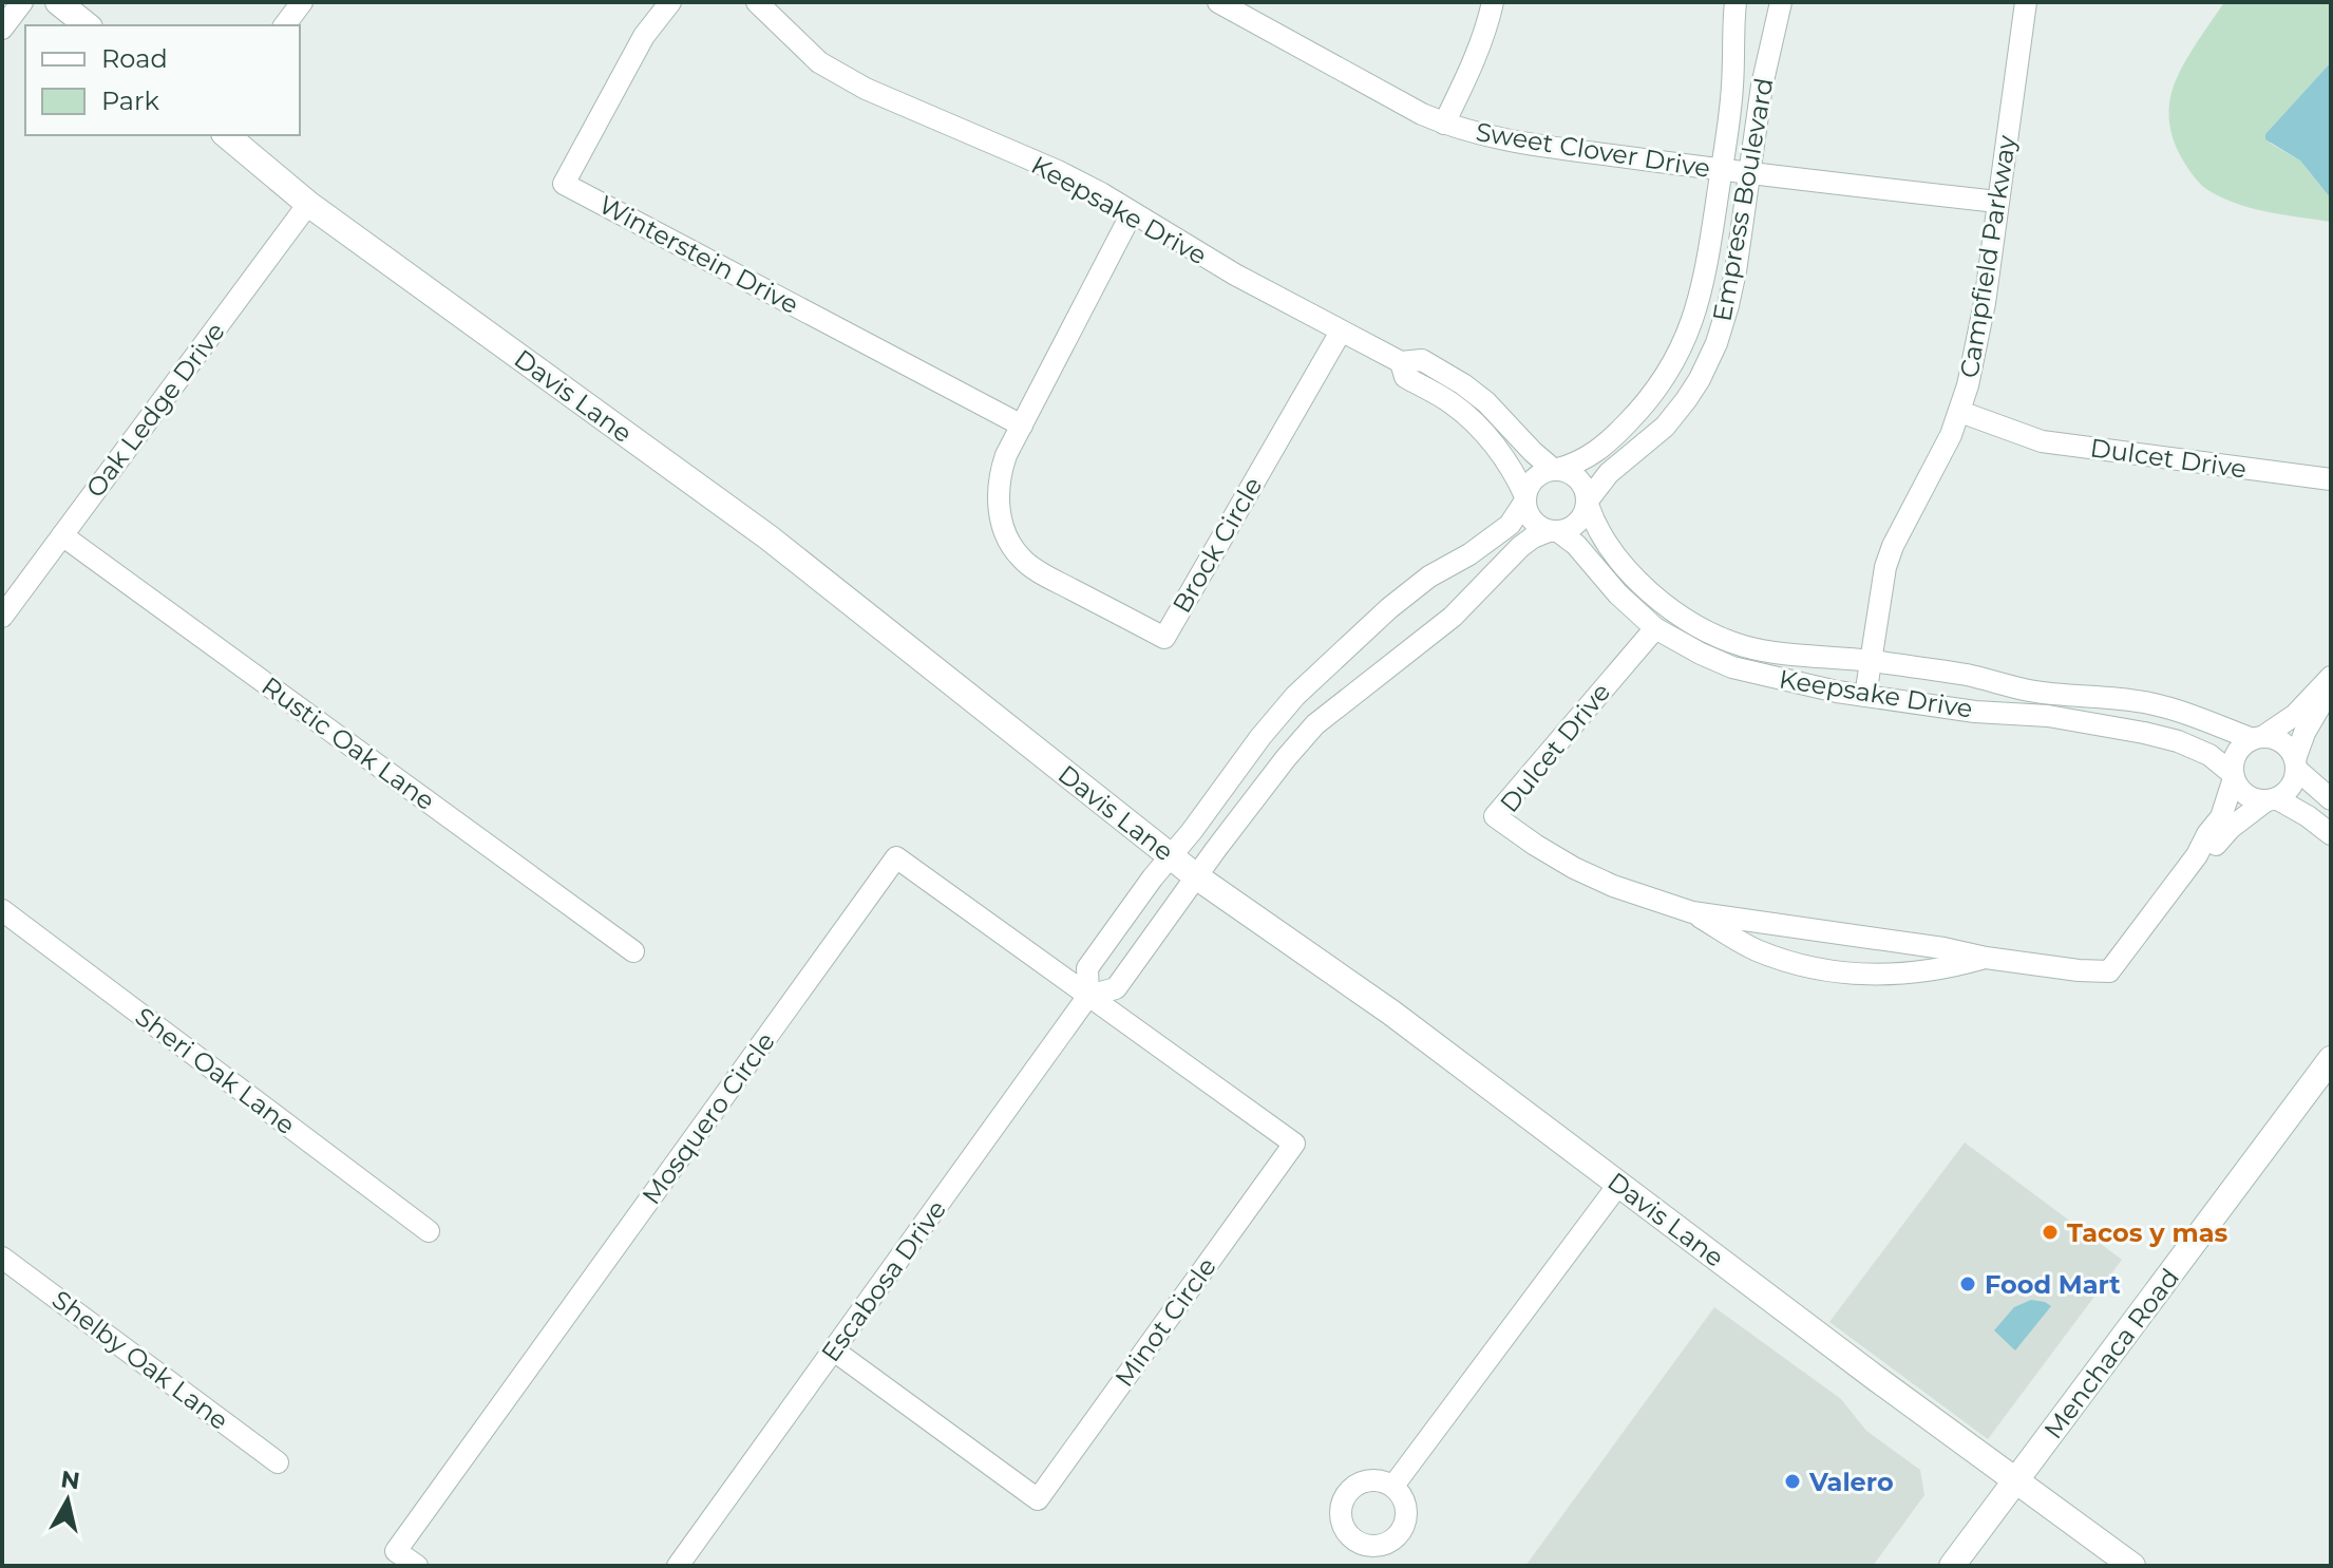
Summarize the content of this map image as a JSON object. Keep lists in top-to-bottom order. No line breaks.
{"streets":{"street":["Sweet Clover Drive","Empress Boulevard","Keepsake Drive","Winterstein Drive","Campfield Parkway","Davis Lane","Oak Ledge Drive","Dulcet Drive","Brock Circle","Rustic Oak Lane","Sheri Oak Lane","Mosquero Circle","Escabosa Drive","Minot Circle","Menchaca Road","Shelby Oak Lane"]},"crossings":[["Sweet Clover Drive","Empress Boulevard"],["Sweet Clover Drive","Campfield Parkway"],["Empress Boulevard","Keepsake Drive"],["Keepsake Drive","Campfield Parkway"],["Keepsake Drive","Dulcet Drive"],["Keepsake Drive","Brock Circle"],["Winterstein Drive","Brock Circle"],["Campfield Parkway","Dulcet Drive"],["Davis Lane","Oak Ledge Drive"],["Davis Lane","Escabosa Drive"],["Davis Lane","Menchaca Road"],["Oak Ledge Drive","Rustic Oak Lane"],["Mosquero Circle","Escabosa Drive"],["Mosquero Circle","Minot Circle"],["Escabosa Drive","Minot Circle"]],"places":["Tacos y mas","Food Mart","Valero"],"legend":["Road","Park"],"north":"top"}
